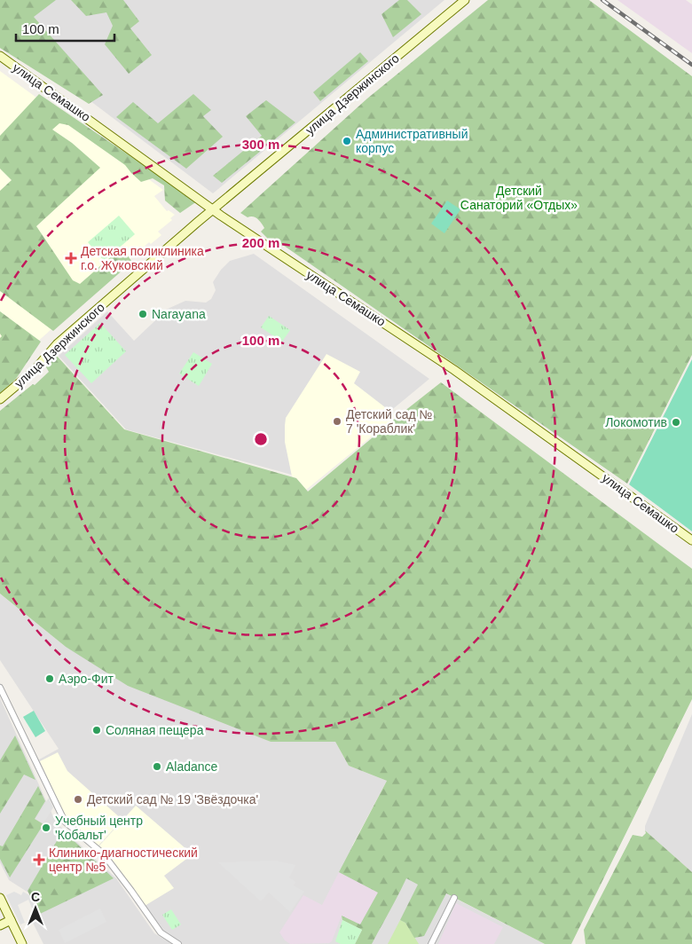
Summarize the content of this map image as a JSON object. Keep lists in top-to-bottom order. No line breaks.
{"streets":{"street":["улица Семашко","улица Дзержинского"]},"crossings":[["улица Семашко","улица Дзержинского"]],"parks":["Детский Санаторий «Отдых»"],"places":{"other":["Административный корпус","Narayana","Детский сад № 7 'Кораблик'","Локомотив","Аэро-Фит","Соляная пещера","Aladance","Детский сад № 19 'Звёздочка'","Учебный центр 'Кобальт'"],"health":["Детская поликлиника г.о. Жуковский","Клинико-диагностический центр №5"]},"scale_bar":"100 m","north":"top","rings":["300 m","200 m","100 m"]}
